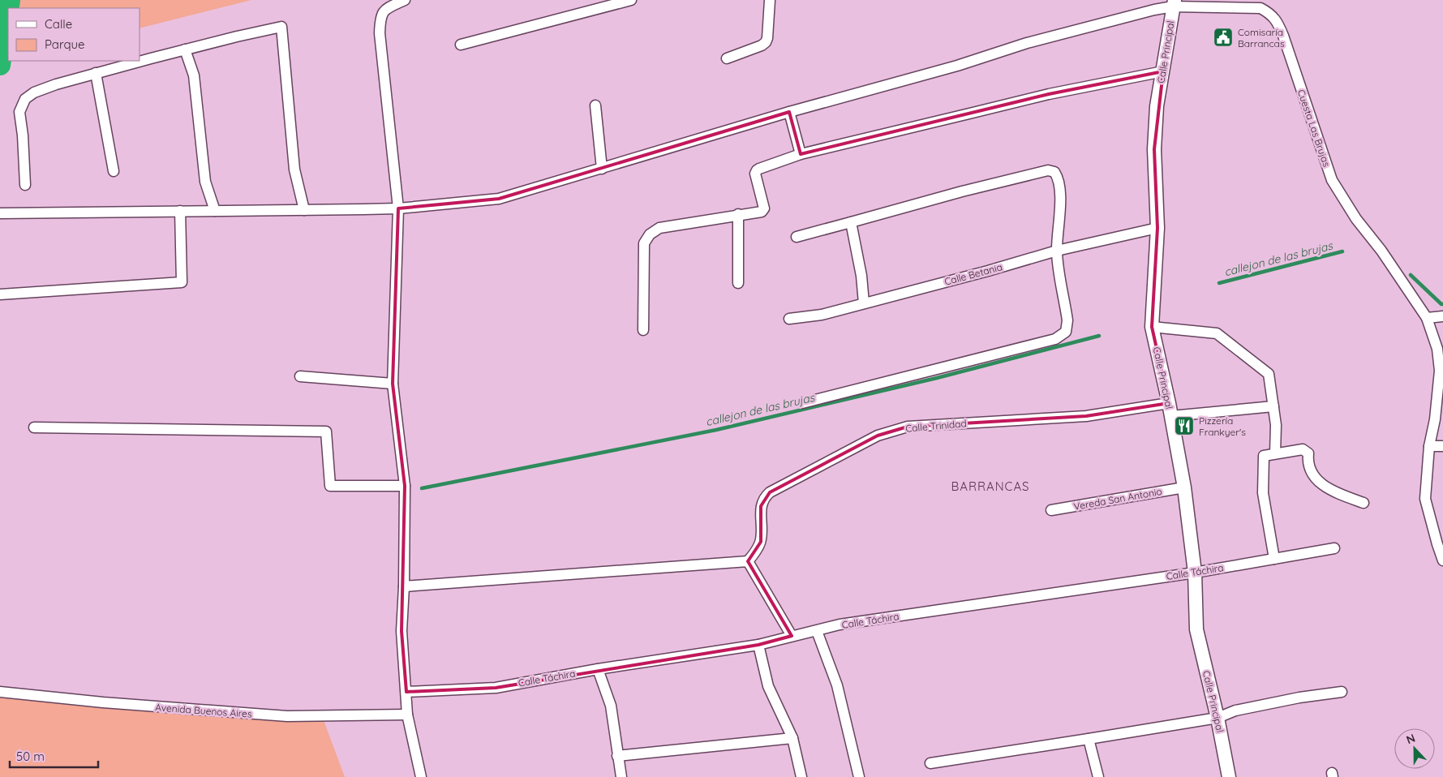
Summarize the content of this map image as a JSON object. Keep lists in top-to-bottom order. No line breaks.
{"streets":{"street":["Calle Principal","Cuesta Las Brujas","Calle Betania","Calle Trinidad","Vereda San Antonio","Calle Táchira","Avenida Buenos Aires"]},"crossings":[["Calle Principal","Cuesta Las Brujas"],["Calle Principal","Calle Betania"],["Calle Principal","Calle Trinidad"],["Calle Principal","Vereda San Antonio"],["Calle Principal","Calle Táchira"]],"districts":["BARRANCAS"],"water":["callejon de las brujas"],"places":{"public building":["Comisaría Barrancas"],"restaurant":["Pizzería Frankyer's"]},"legend":["Calle","Parque"],"scale_bar":"50 m","north":"top"}
